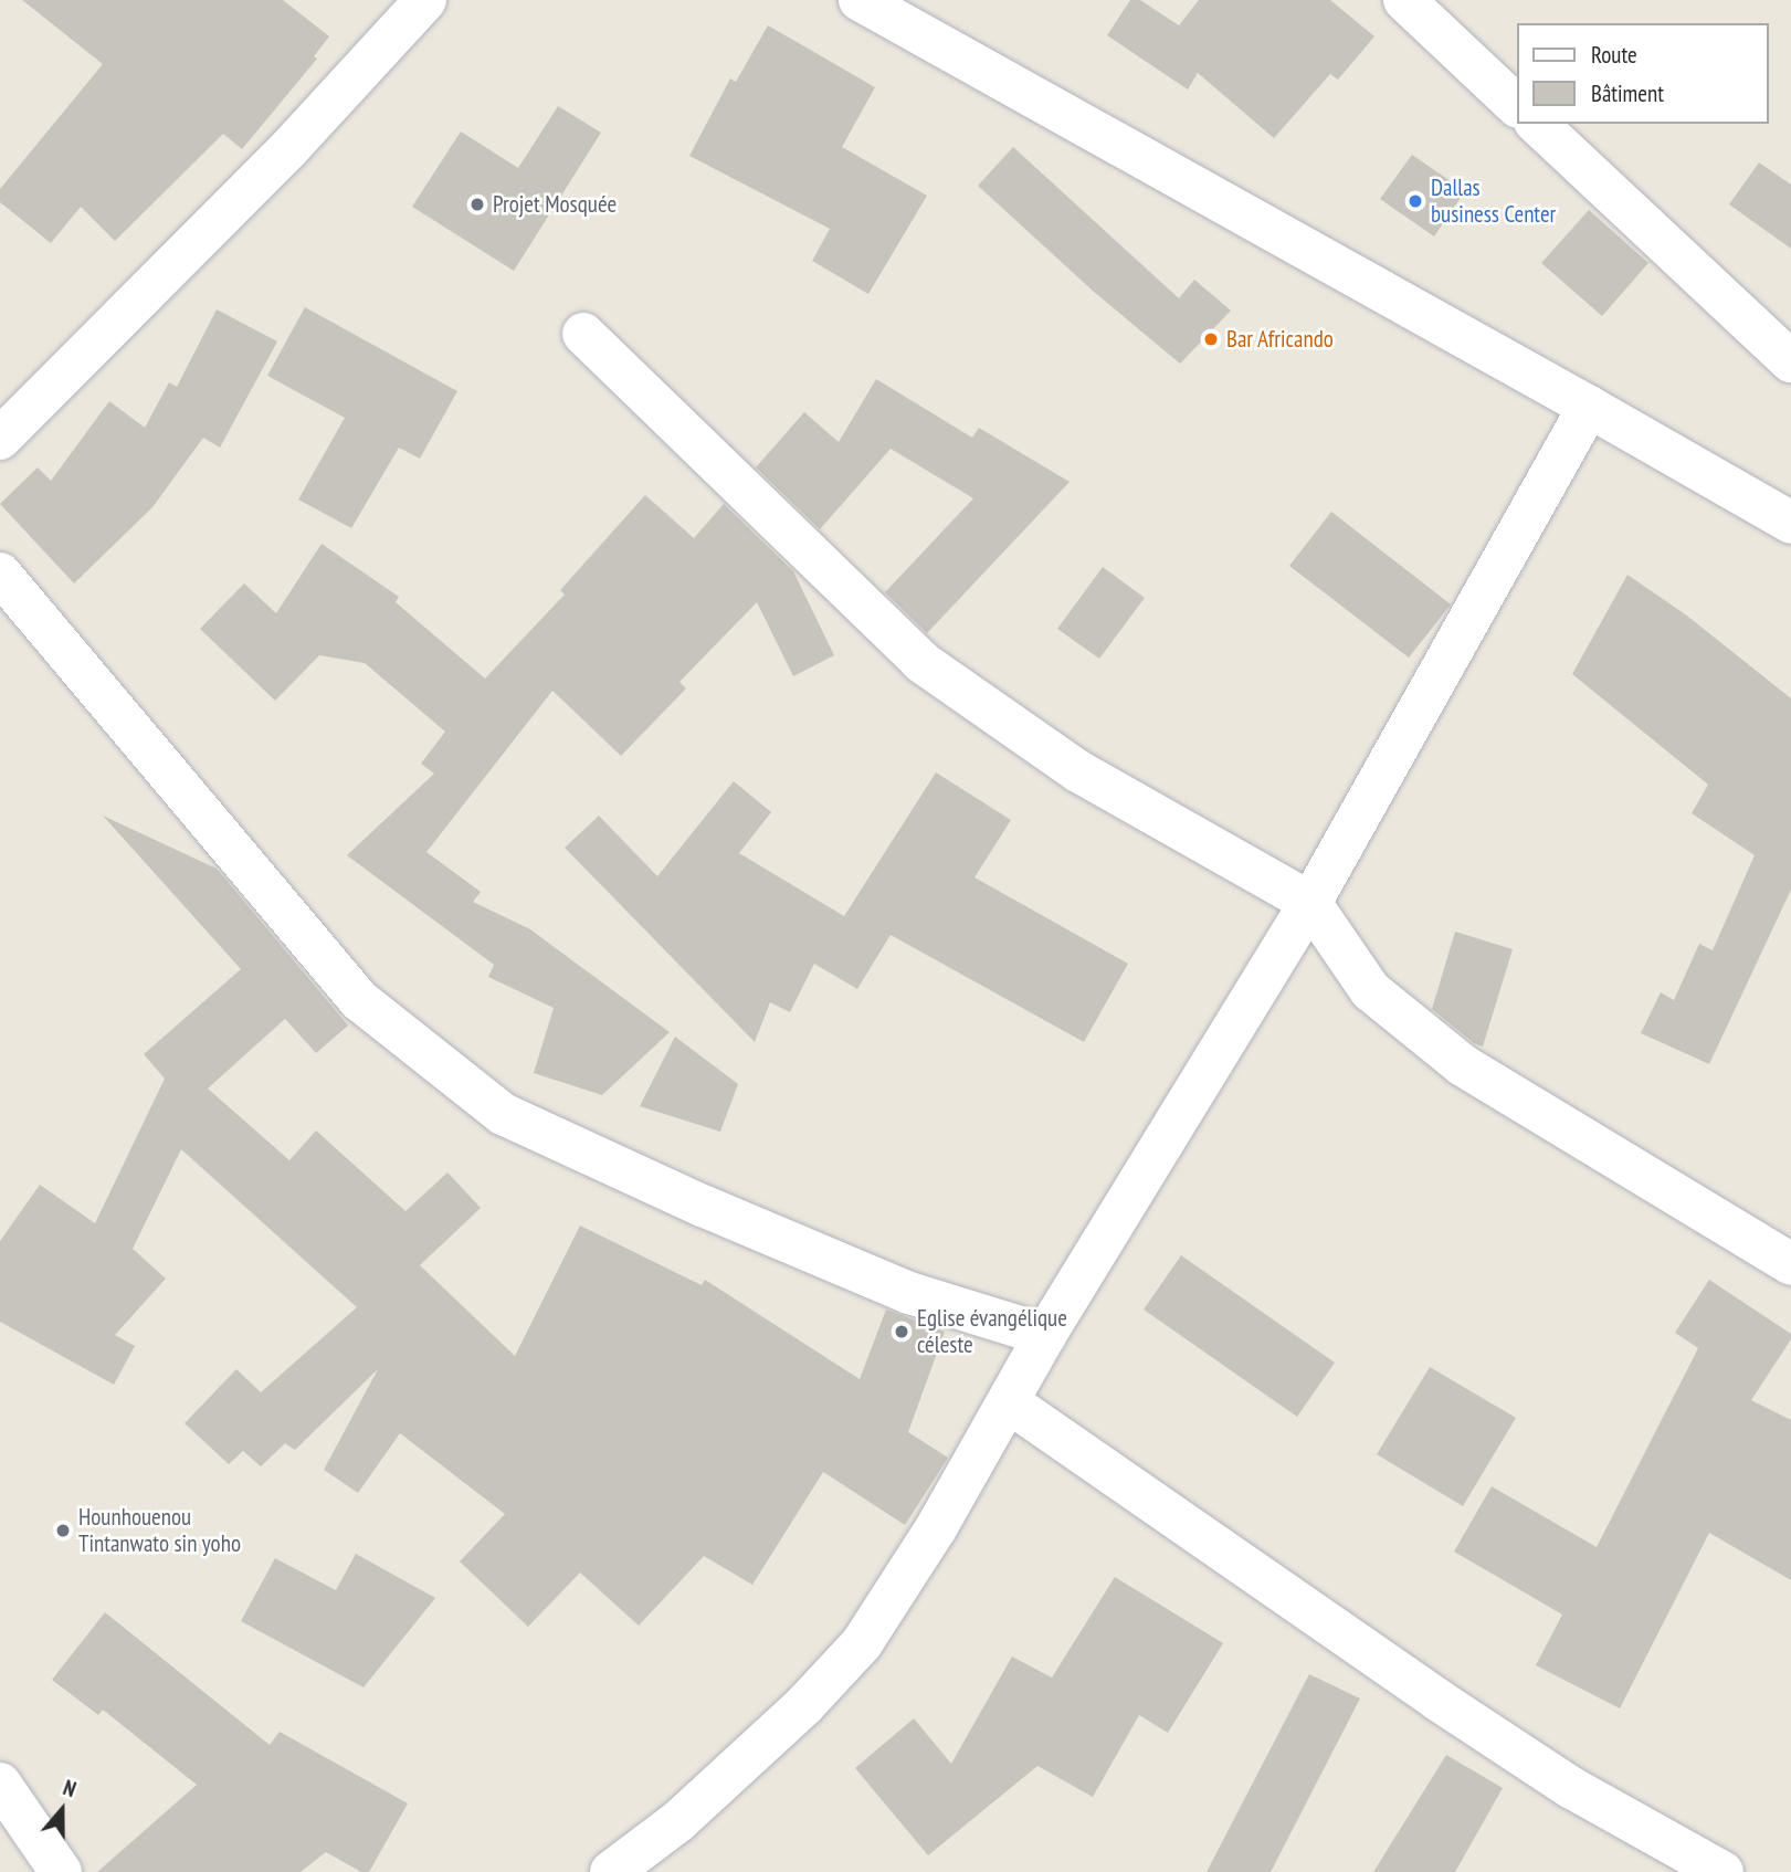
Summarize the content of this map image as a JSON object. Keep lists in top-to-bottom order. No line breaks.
{"places":["Dallas business Center","Projet Mosquée","Bar Africando","Eglise évangélique céleste","Hounhouenou Tintanwato sin yoho"],"legend":["Route","Bâtiment"],"north":"top"}
